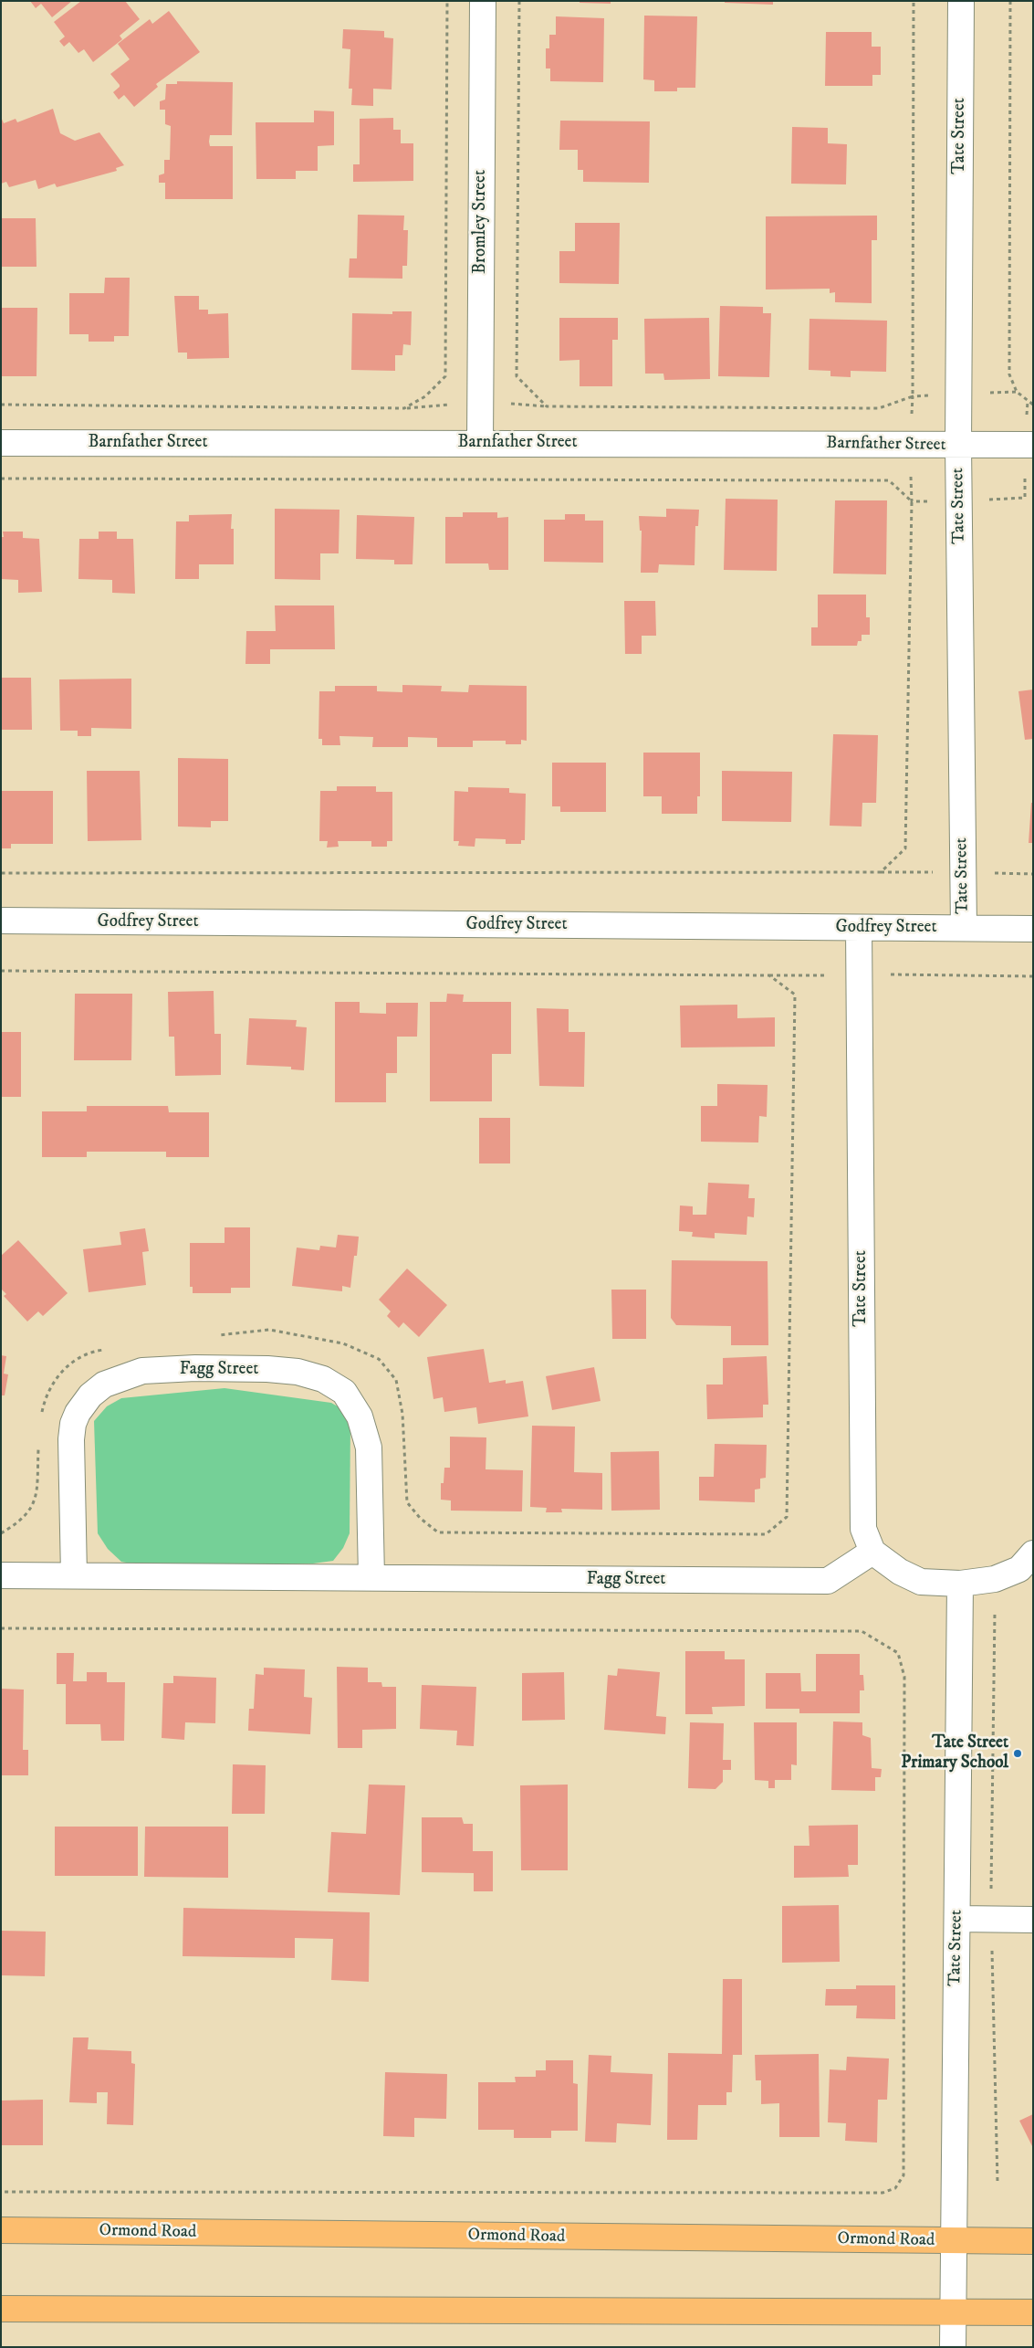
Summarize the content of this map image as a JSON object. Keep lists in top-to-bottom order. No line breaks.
{"streets":{"highway":["Ormond Road"],"street":["Tate Street","Bromley Street","Barnfather Street","Godfrey Street","Fagg Street"]},"crossings":[["Tate Street","Barnfather Street"],["Tate Street","Godfrey Street"],["Tate Street","Fagg Street"],["Tate Street","Ormond Road"],["Bromley Street","Barnfather Street"]],"places":["Tate Street Primary School"]}
